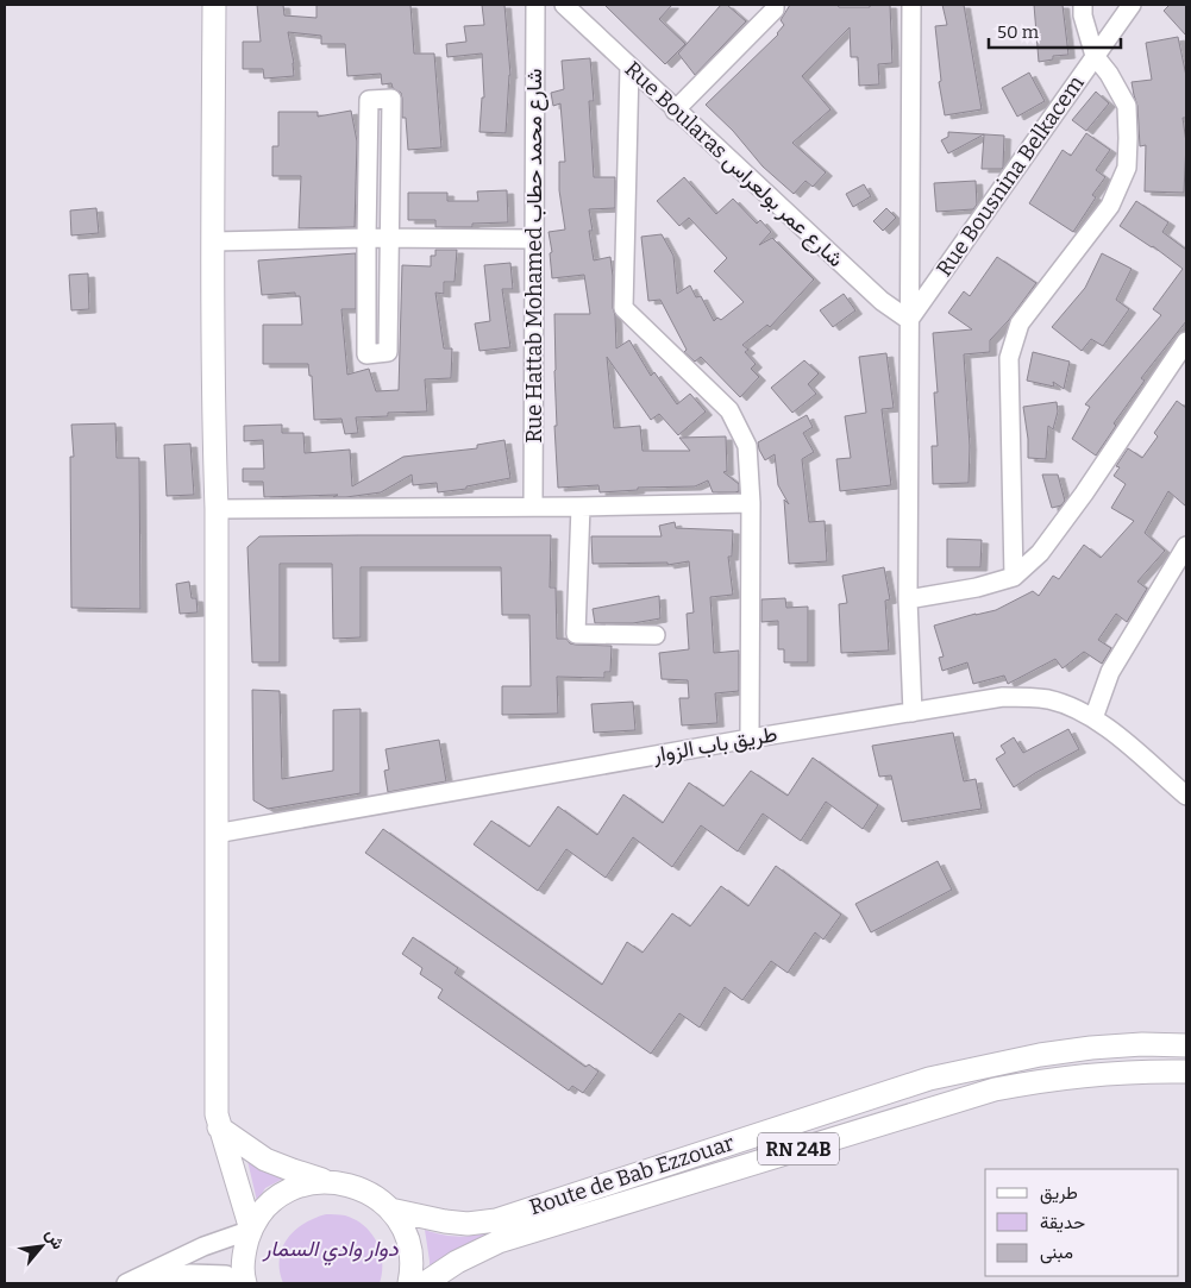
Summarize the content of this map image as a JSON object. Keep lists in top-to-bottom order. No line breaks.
{"streets":{"main road":["RN 24B","Route de Bab Ezzouar"],"street":["Rue Boularas شارع عمر بولعراس","Rue Bousnina Belkacem","Rue Hattab Mohamed شارع محمد حطاب","طريق باب الزوار"]},"crossings":[["Rue Boularas شارع عمر بولعراس","Rue Bousnina Belkacem"]],"parks":["دوار وادي السمار"],"legend":["طريق","حديقة","مبنى"],"scale_bar":"50 m","north":"top right"}
